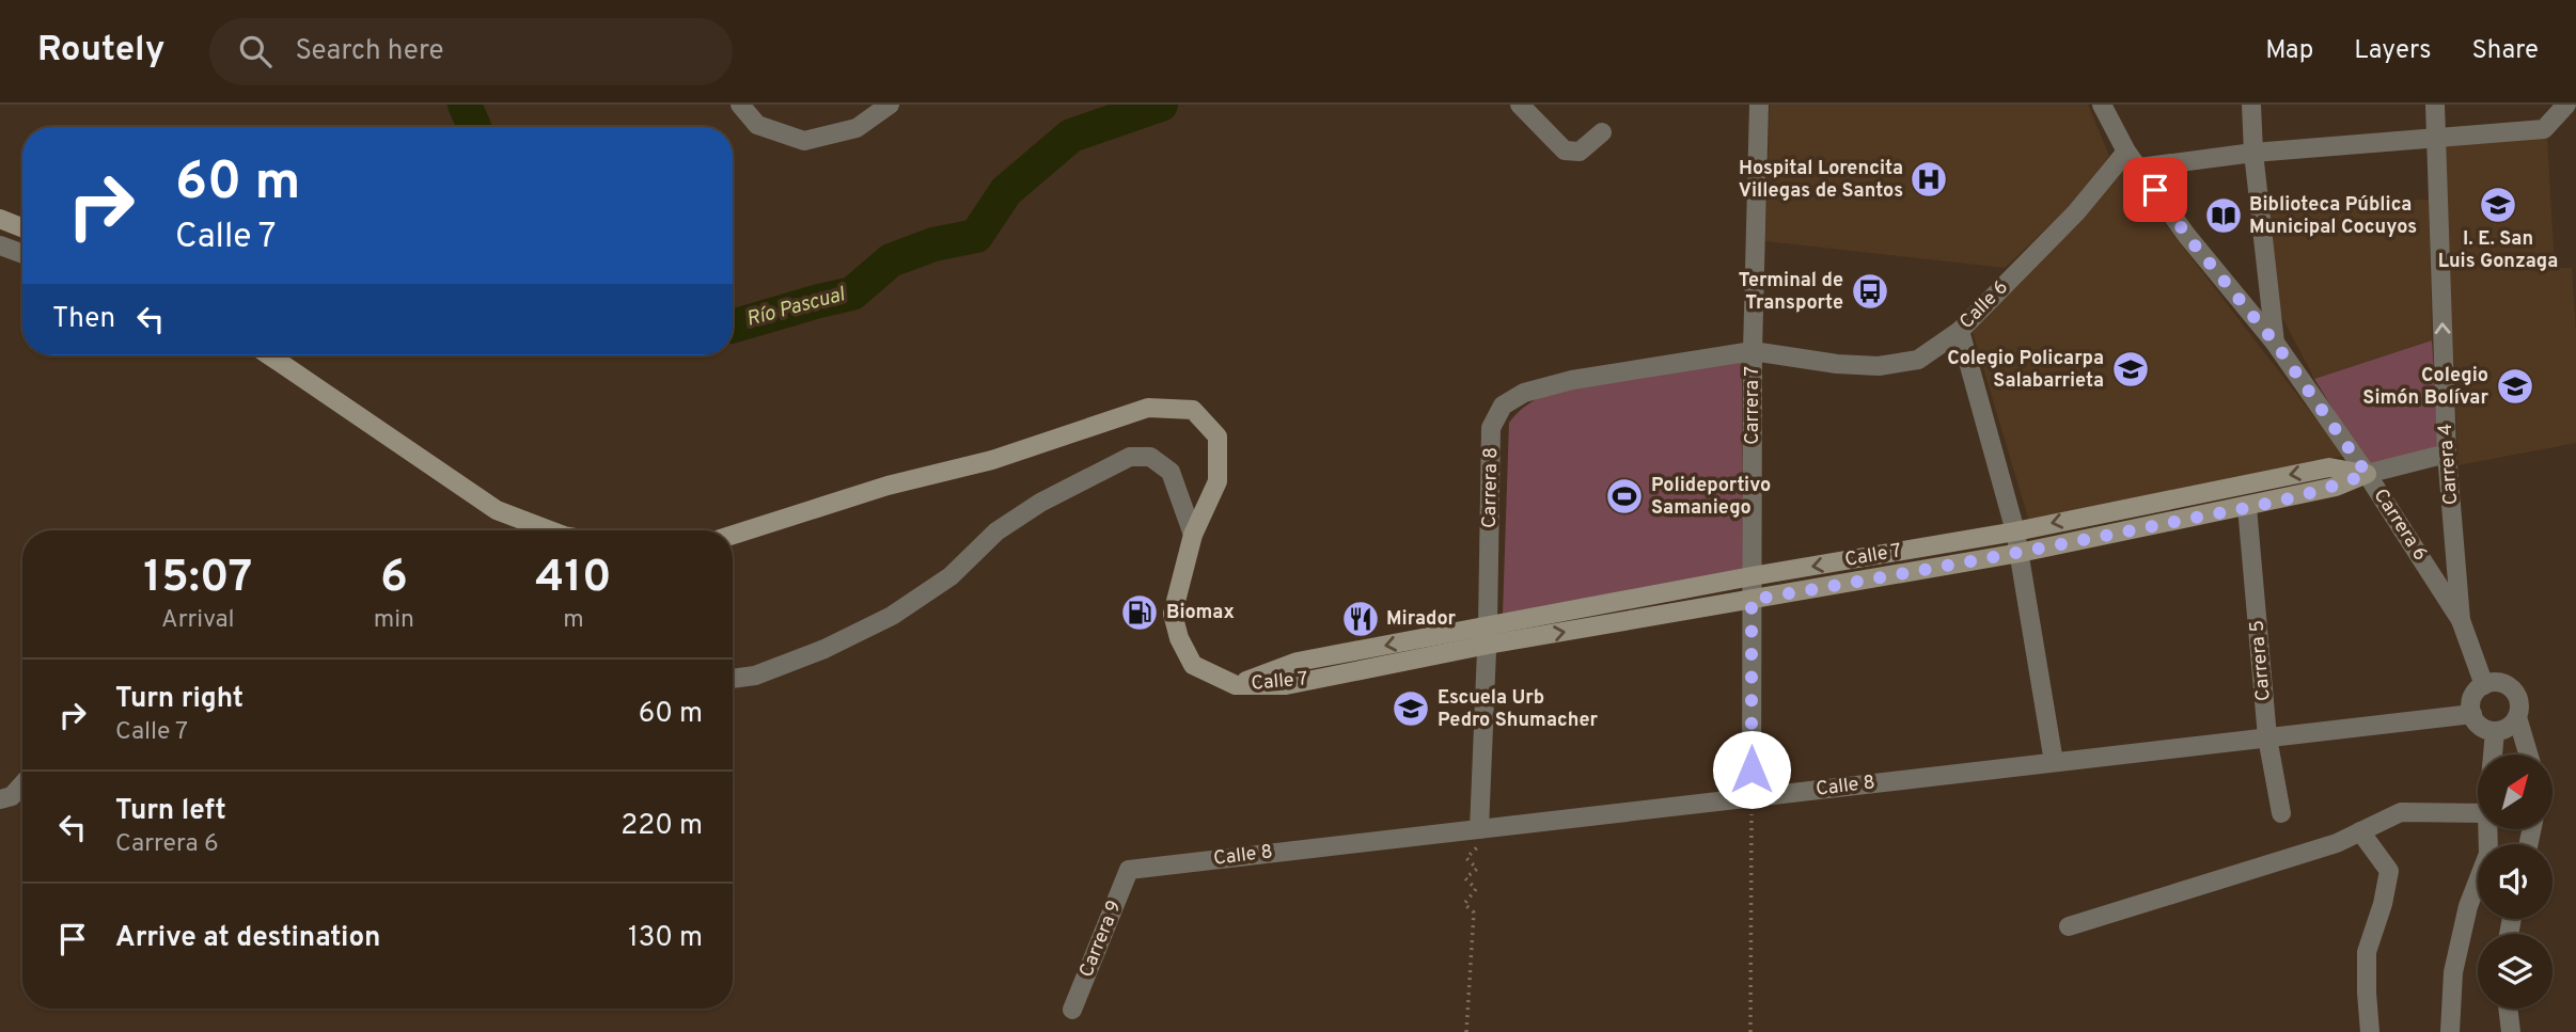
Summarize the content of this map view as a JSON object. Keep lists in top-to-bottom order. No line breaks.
{"streets":{"main road":["Calle 7"],"street":["Calle 6","Carrera 7","Carrera 4","Carrera 8","Carrera 6","Carrera 5","Calle 8","Carrera 9"]},"crossings":[["Calle 6","Carrera 7"],["Calle 6","Carrera 8"],["Calle 6","Carrera 6"],["Carrera 7","Carrera 8"],["Carrera 7","Calle 7"],["Carrera 7","Calle 8"],["Carrera 4","Carrera 6"],["Carrera 4","Calle 7"],["Carrera 4","Calle 8"],["Carrera 8","Calle 7"],["Carrera 8","Calle 8"],["Carrera 6","Calle 7"],["Calle 7","Carrera 5"],["Carrera 5","Calle 8"],["Calle 8","Carrera 9"]],"one_way":["Carrera 4"],"water":["Río Pascual"],"places":{"hospital":["Hospital Lorencita Villegas de Santos"],"school or university":["I. E. San Luis Gonzaga","Colegio Policarpa Salabarrieta","Colegio Simón Bolívar","Escuela Urb Pedro Shumacher"],"library":["Biblioteca Pública Municipal Cocuyos"],"bus stop":["Terminal de Transporte"],"sports":["Polideportivo Samaniego"],"fuel station":["Biomax"],"restaurant":["Mirador"]},"north":"top right","page":{"header":"Routely","search":"Search here","nav":["Map","Layers","Share"],"turn":["60 m","Calle 7"],"then":"Then","eta":["15:07","Arrival","6","min","410","m"],"list":[{"name":"Turn right","note":"Calle 7","value":"60 m"},{"name":"Turn left","note":"Carrera 6","value":"220 m"},{"name":"Arrive at destination","value":"130 m"}]}}
